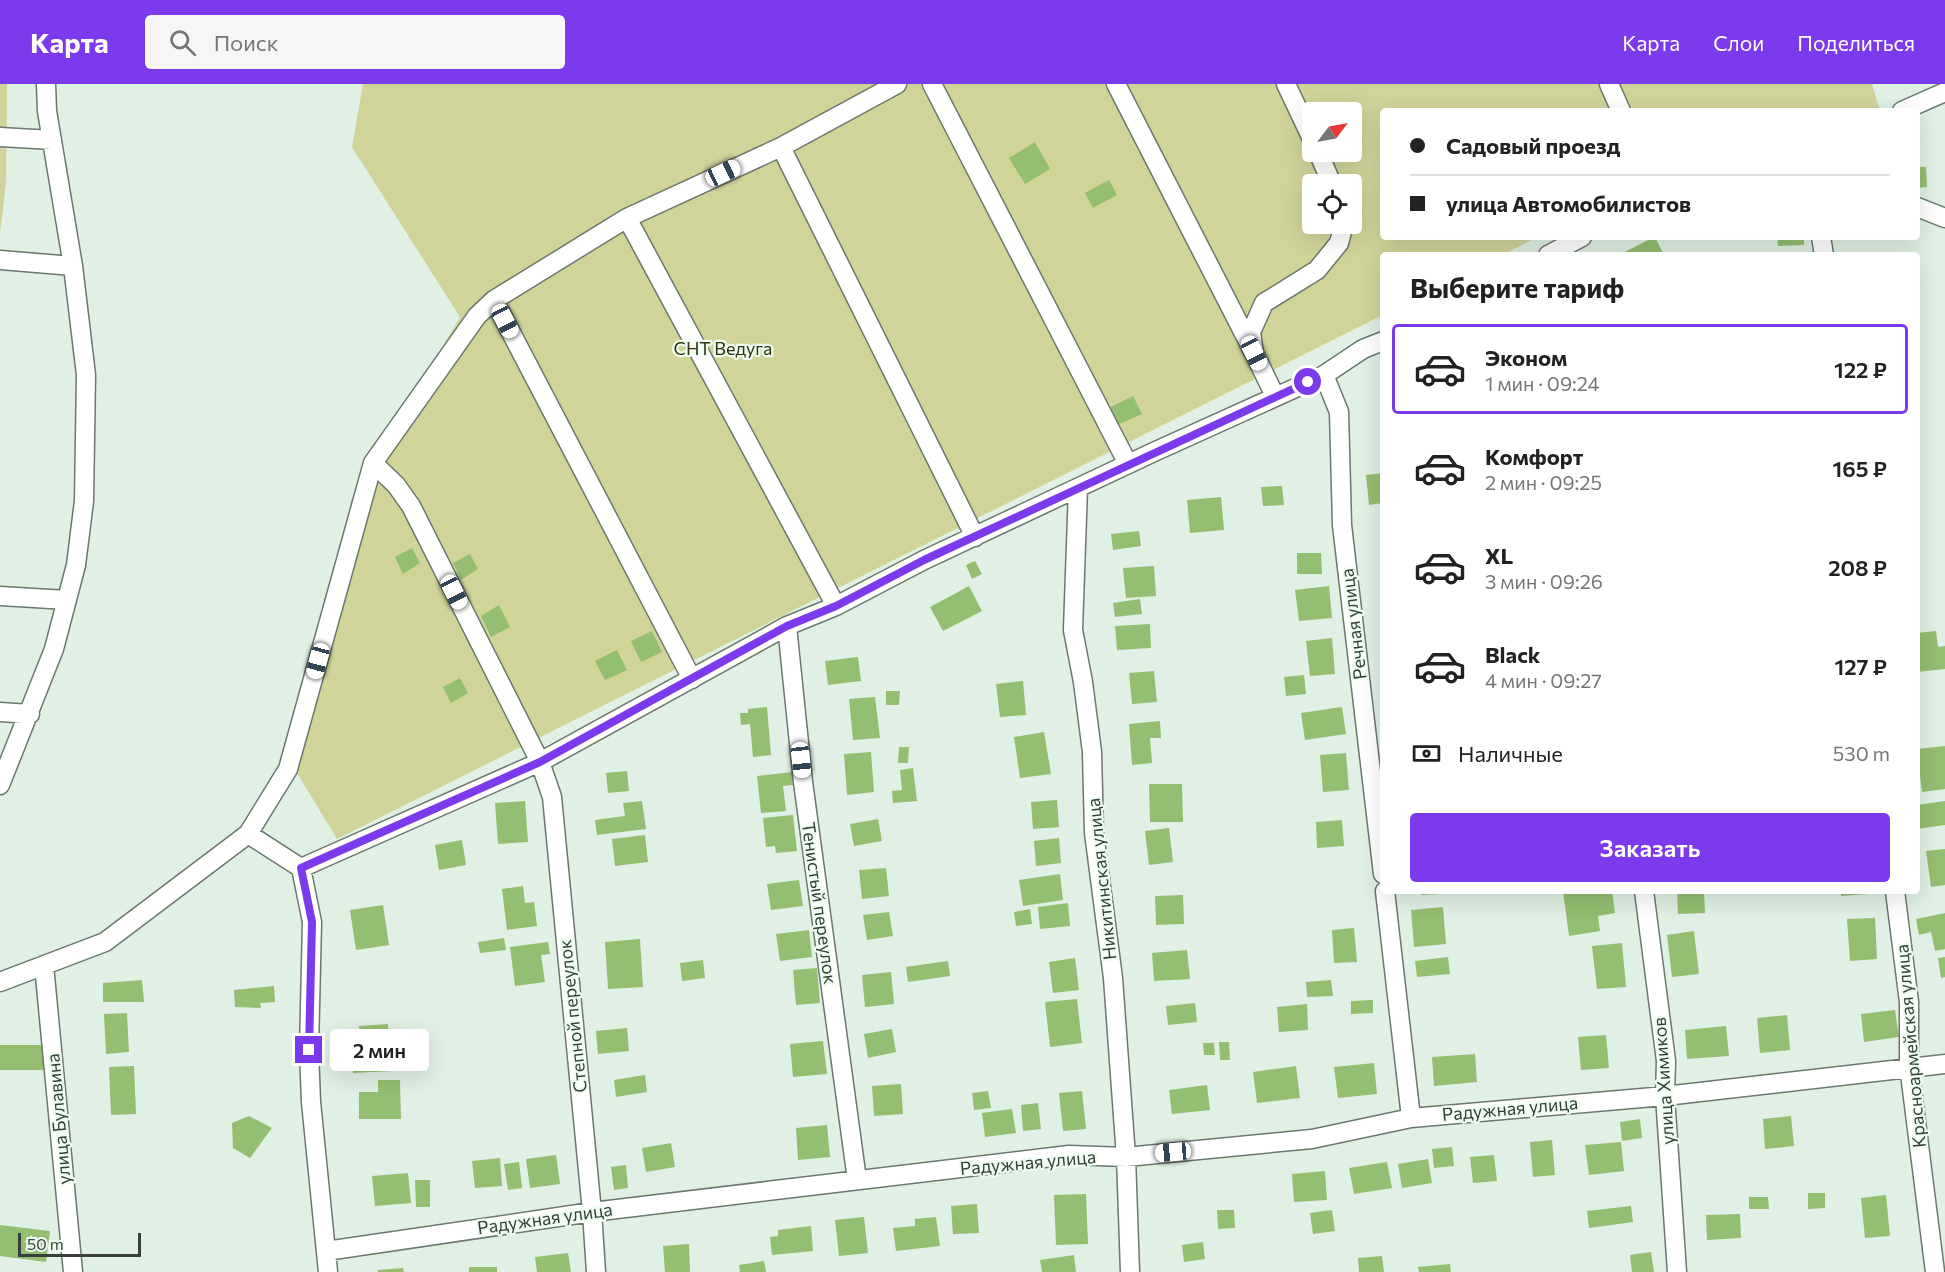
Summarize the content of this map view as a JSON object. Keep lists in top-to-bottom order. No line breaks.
{"streets":{"street":["Речная улица","Никитинская улица","Тенистый переулок","Степной переулок","Красноармейская улица","улица Химиков","Радужная улица","улица Булавина"]},"crossings":[["Никитинская улица","Радужная улица"],["Тенистый переулок","Радужная улица"],["Степной переулок","Радужная улица"],["Красноармейская улица","Радужная улица"],["улица Химиков","Радужная улица"]],"parks":["СНТ Ведуга"],"scale_bar":"50 m","north":"top right","page":{"header":"Карта","search":"Поиск","nav":["Карта","Слои","Поделиться"],"banner":["Садовый проезд","улица Автомобилистов"],"heading":"Выберите тариф","list":[{"name":"Эконом","note":"1 мин · 09:24","value":"122 ₽"},{"name":"Комфорт","note":"2 мин · 09:25","value":"165 ₽"},{"name":"XL","note":"3 мин · 09:26","value":"208 ₽"},{"name":"Black","note":"4 мин · 09:27","value":"127 ₽"}],"pay":["Наличные","530 m"],"buttons":"Заказать","bubble":"2 мин","scale":"50 m"}}
